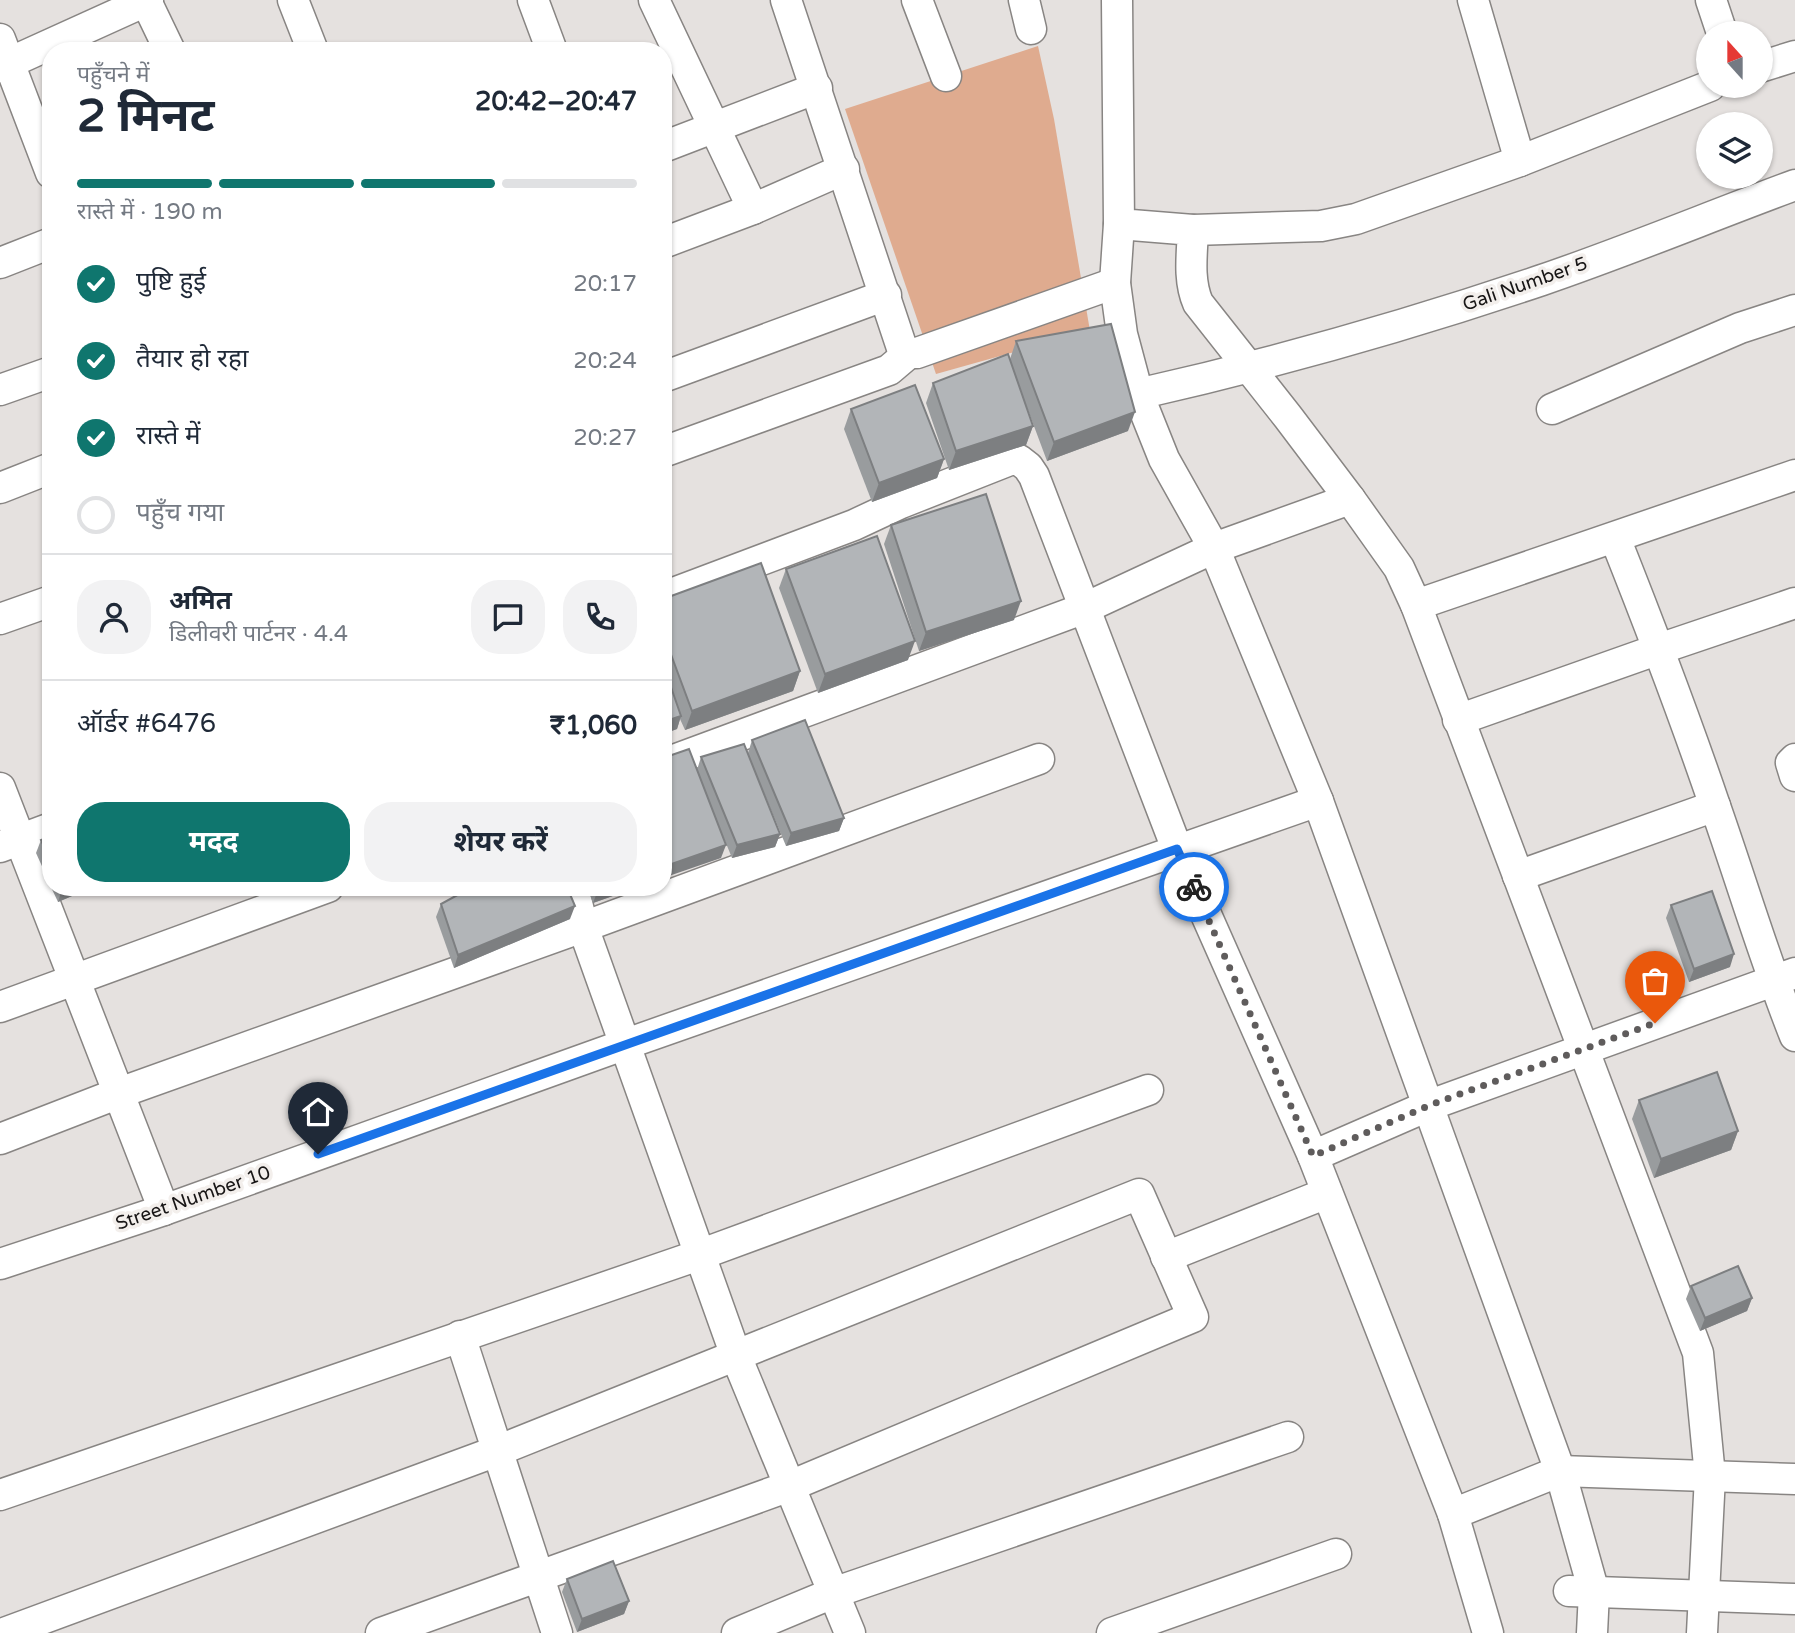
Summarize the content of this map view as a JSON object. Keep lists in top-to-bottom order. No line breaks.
{"streets":{"street":["Gali Number 5","Street Number 10"]},"north":"top","page":{"heading":["2 मिनट","पहुँचने में","20:42–20:47"],"panel":["अमित","डिलीवरी पार्टनर · 4.4","ऑर्डर #6476","₹1,060"],"bar":"रास्ते में · 190 m","list":[["पुष्टि हुई","20:17"],["तैयार हो रहा","20:24"],["रास्ते में","20:27"],"पहुँच गया"],"buttons":["मदद","शेयर करें"]}}
